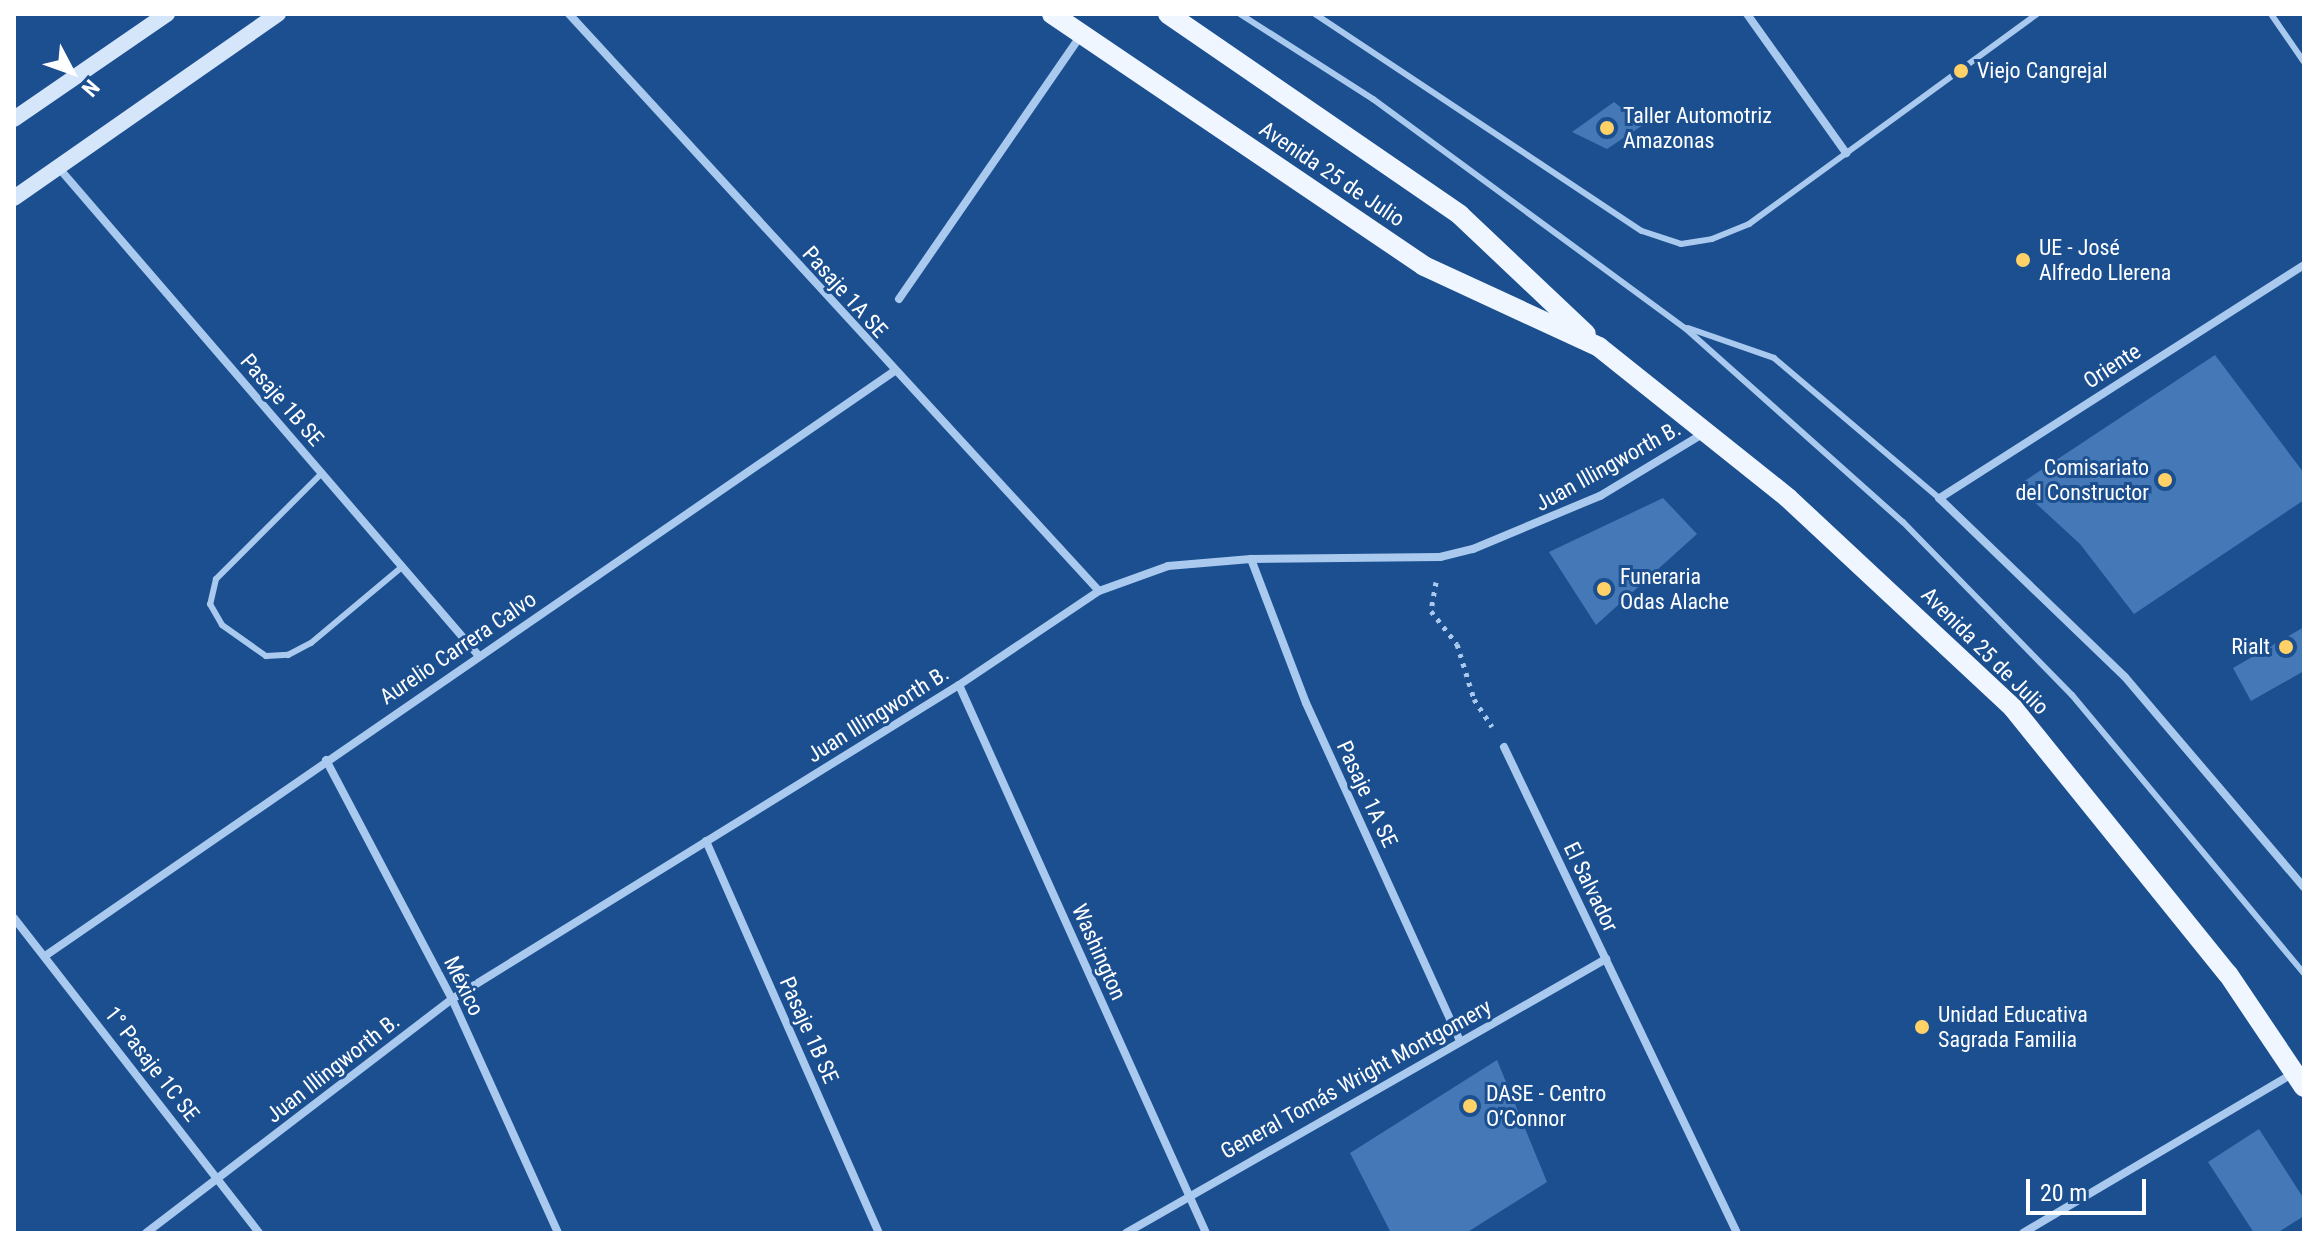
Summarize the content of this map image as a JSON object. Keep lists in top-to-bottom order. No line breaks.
{"streets":{"main road":["Avenida 25 de Julio"],"street":["Pasaje 1A SE","Oriente","Pasaje 1B SE","Juan Illingworth B.","Aurelio Carrera Calvo","El Salvador","Washington","México","1° Pasaje 1C SE","General Tomás Wright Montgomery"]},"crossings":[["Avenida 25 de Julio","Oriente"],["Avenida 25 de Julio","Juan Illingworth B."],["Pasaje 1A SE","Juan Illingworth B."],["Pasaje 1A SE","Aurelio Carrera Calvo"],["Pasaje 1A SE","General Tomás Wright Montgomery"],["Pasaje 1B SE","Juan Illingworth B."],["Pasaje 1B SE","Aurelio Carrera Calvo"],["Juan Illingworth B.","Washington"],["Juan Illingworth B.","México"],["Juan Illingworth B.","1° Pasaje 1C SE"],["Aurelio Carrera Calvo","México"],["Aurelio Carrera Calvo","1° Pasaje 1C SE"],["El Salvador","General Tomás Wright Montgomery"],["Washington","General Tomás Wright Montgomery"]],"places":["Viejo Cangrejal","Taller Automotriz Amazonas","UE - José Alfredo Llerena","Comisariato del Constructor","Funeraria Odas Alache","Rialt","Unidad Educativa Sagrada Familia","DASE - Centro O’Connor"],"scale_bar":"20 m","north":"bottom right"}
